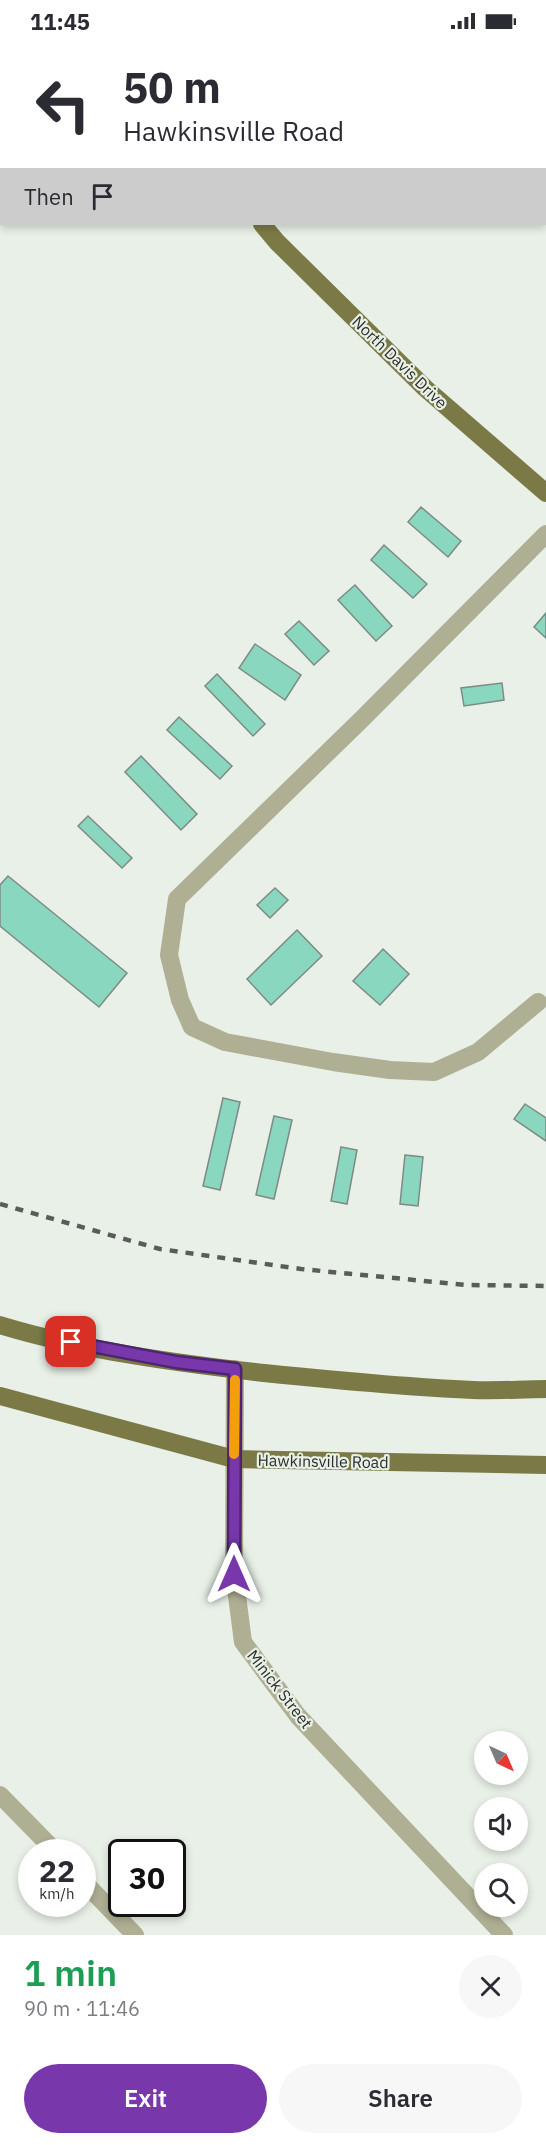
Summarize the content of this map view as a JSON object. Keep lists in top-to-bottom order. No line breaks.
{"streets":{"main road":["North Davis Drive","Hawkinsville Road"],"street":["Minick Street"]},"crossings":[["Hawkinsville Road","Minick Street"]],"north":"bottom right","page":{"status":"11:45","turn":["50 m","Hawkinsville Road"],"then":"Then","speed":"22 km/h","limit":"30","heading":["1 min","90 m · 11:46"],"buttons":["Exit","Share"]}}
